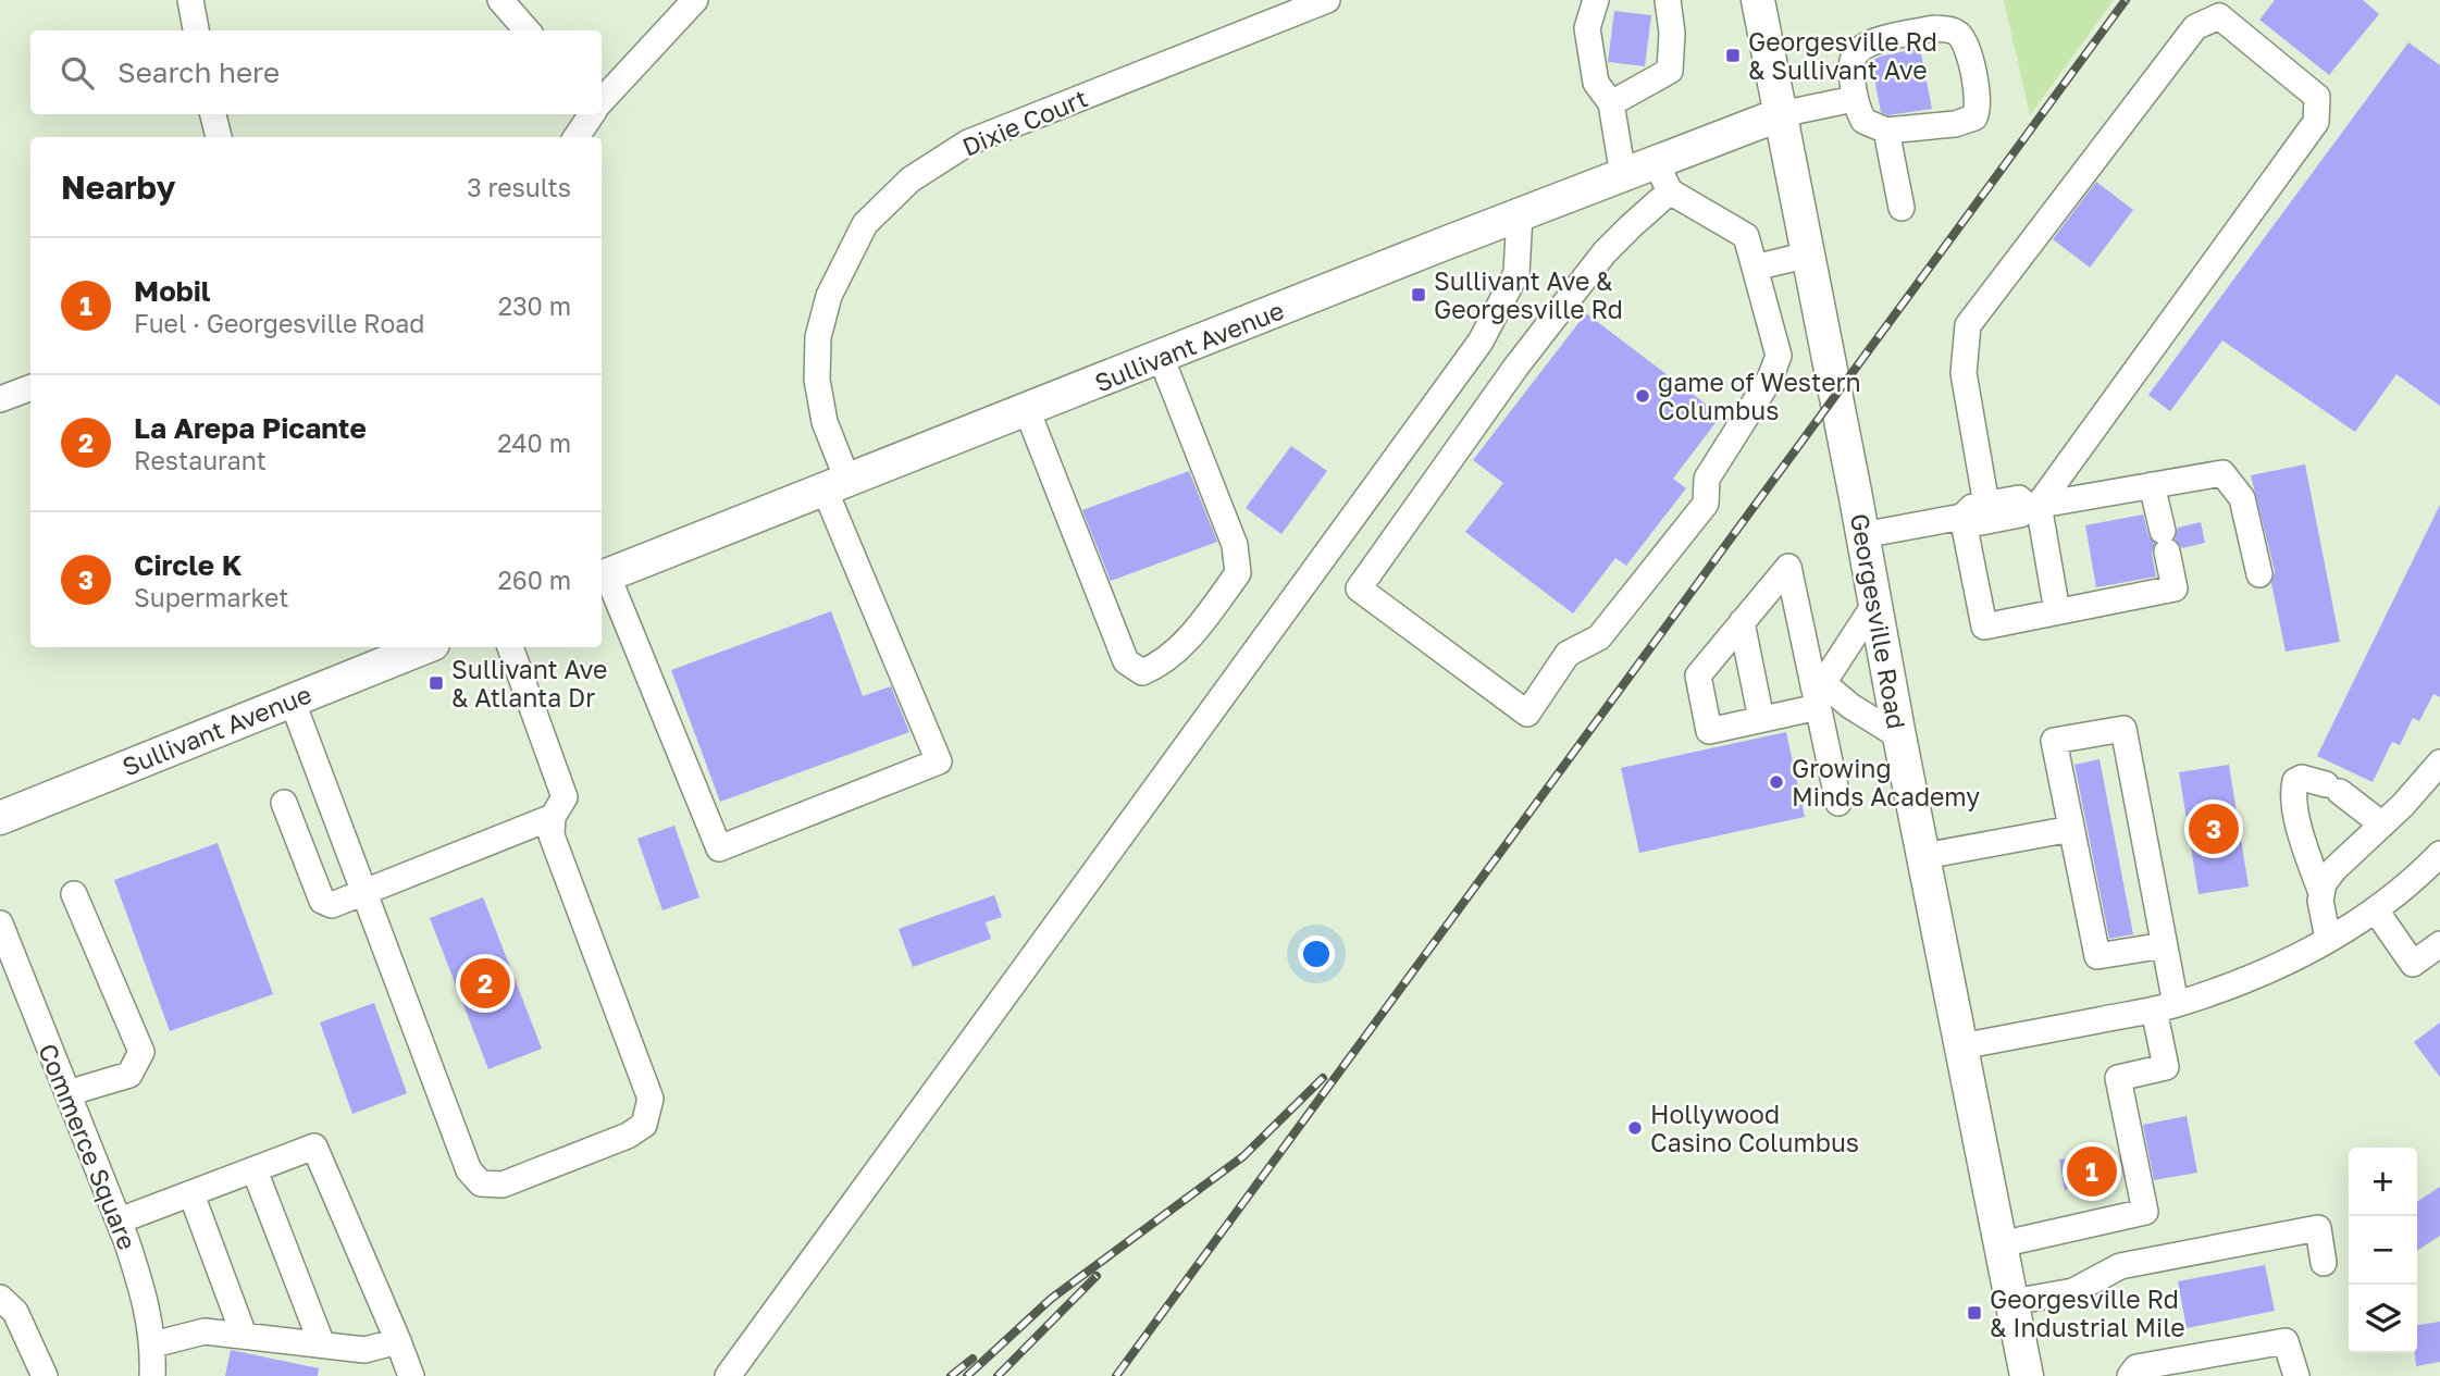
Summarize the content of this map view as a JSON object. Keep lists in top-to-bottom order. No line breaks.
{"streets":{"main road":["Sullivant Avenue","Georgesville Road"],"street":["Dixie Court","Commerce Square"]},"crossings":[["Dixie Court","Sullivant Avenue"],["Sullivant Avenue","Georgesville Road"]],"places":{"transit":["Georgesville Rd & Sullivant Ave","Sullivant Ave & Georgesville Rd","Sullivant Ave & Atlanta Dr","Georgesville Rd & Industrial Mile"],"other":["game of Western Columbus","Growing Minds Academy","Hollywood Casino Columbus"]},"page":{"search":"Search here","heading":["Nearby","3 results"],"list":[{"mark":"1","name":"Mobil","note":"Fuel · Georgesville Road","value":"230 m"},{"mark":"2","name":"La Arepa Picante","note":"Restaurant","value":"240 m"},{"mark":"3","name":"Circle K","note":"Supermarket","value":"260 m"}],"pins":["3","2","1"],"map_buttons":["+","−"]}}
